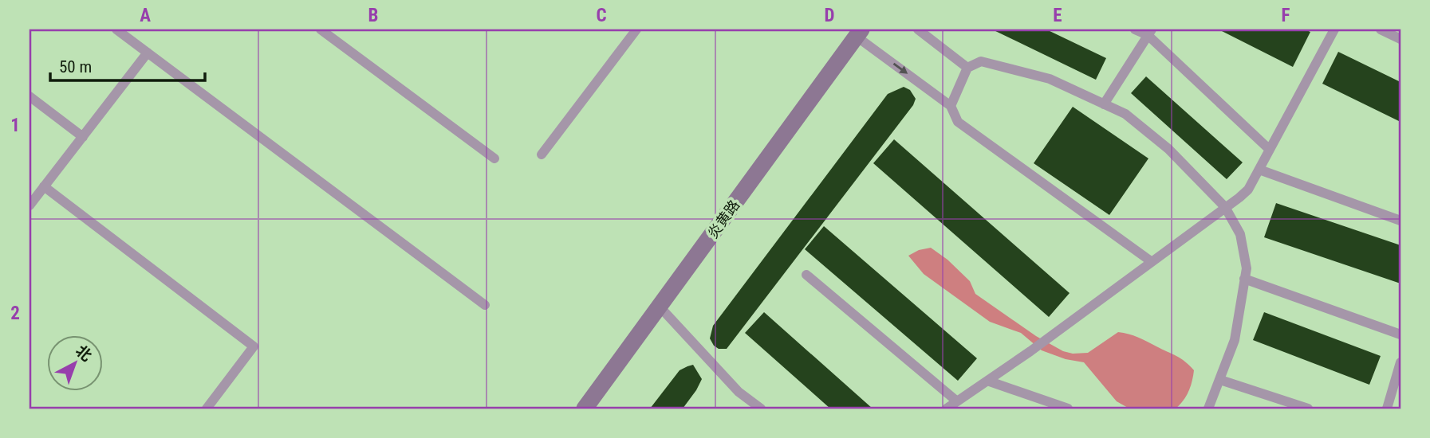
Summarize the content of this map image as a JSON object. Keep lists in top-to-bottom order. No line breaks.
{"streets":{"street":["炎黄路"]},"scale_bar":"50 m","north":"top right","grid":{"columns":["A","B","C","D","E","F"],"rows":["1","2"]}}
